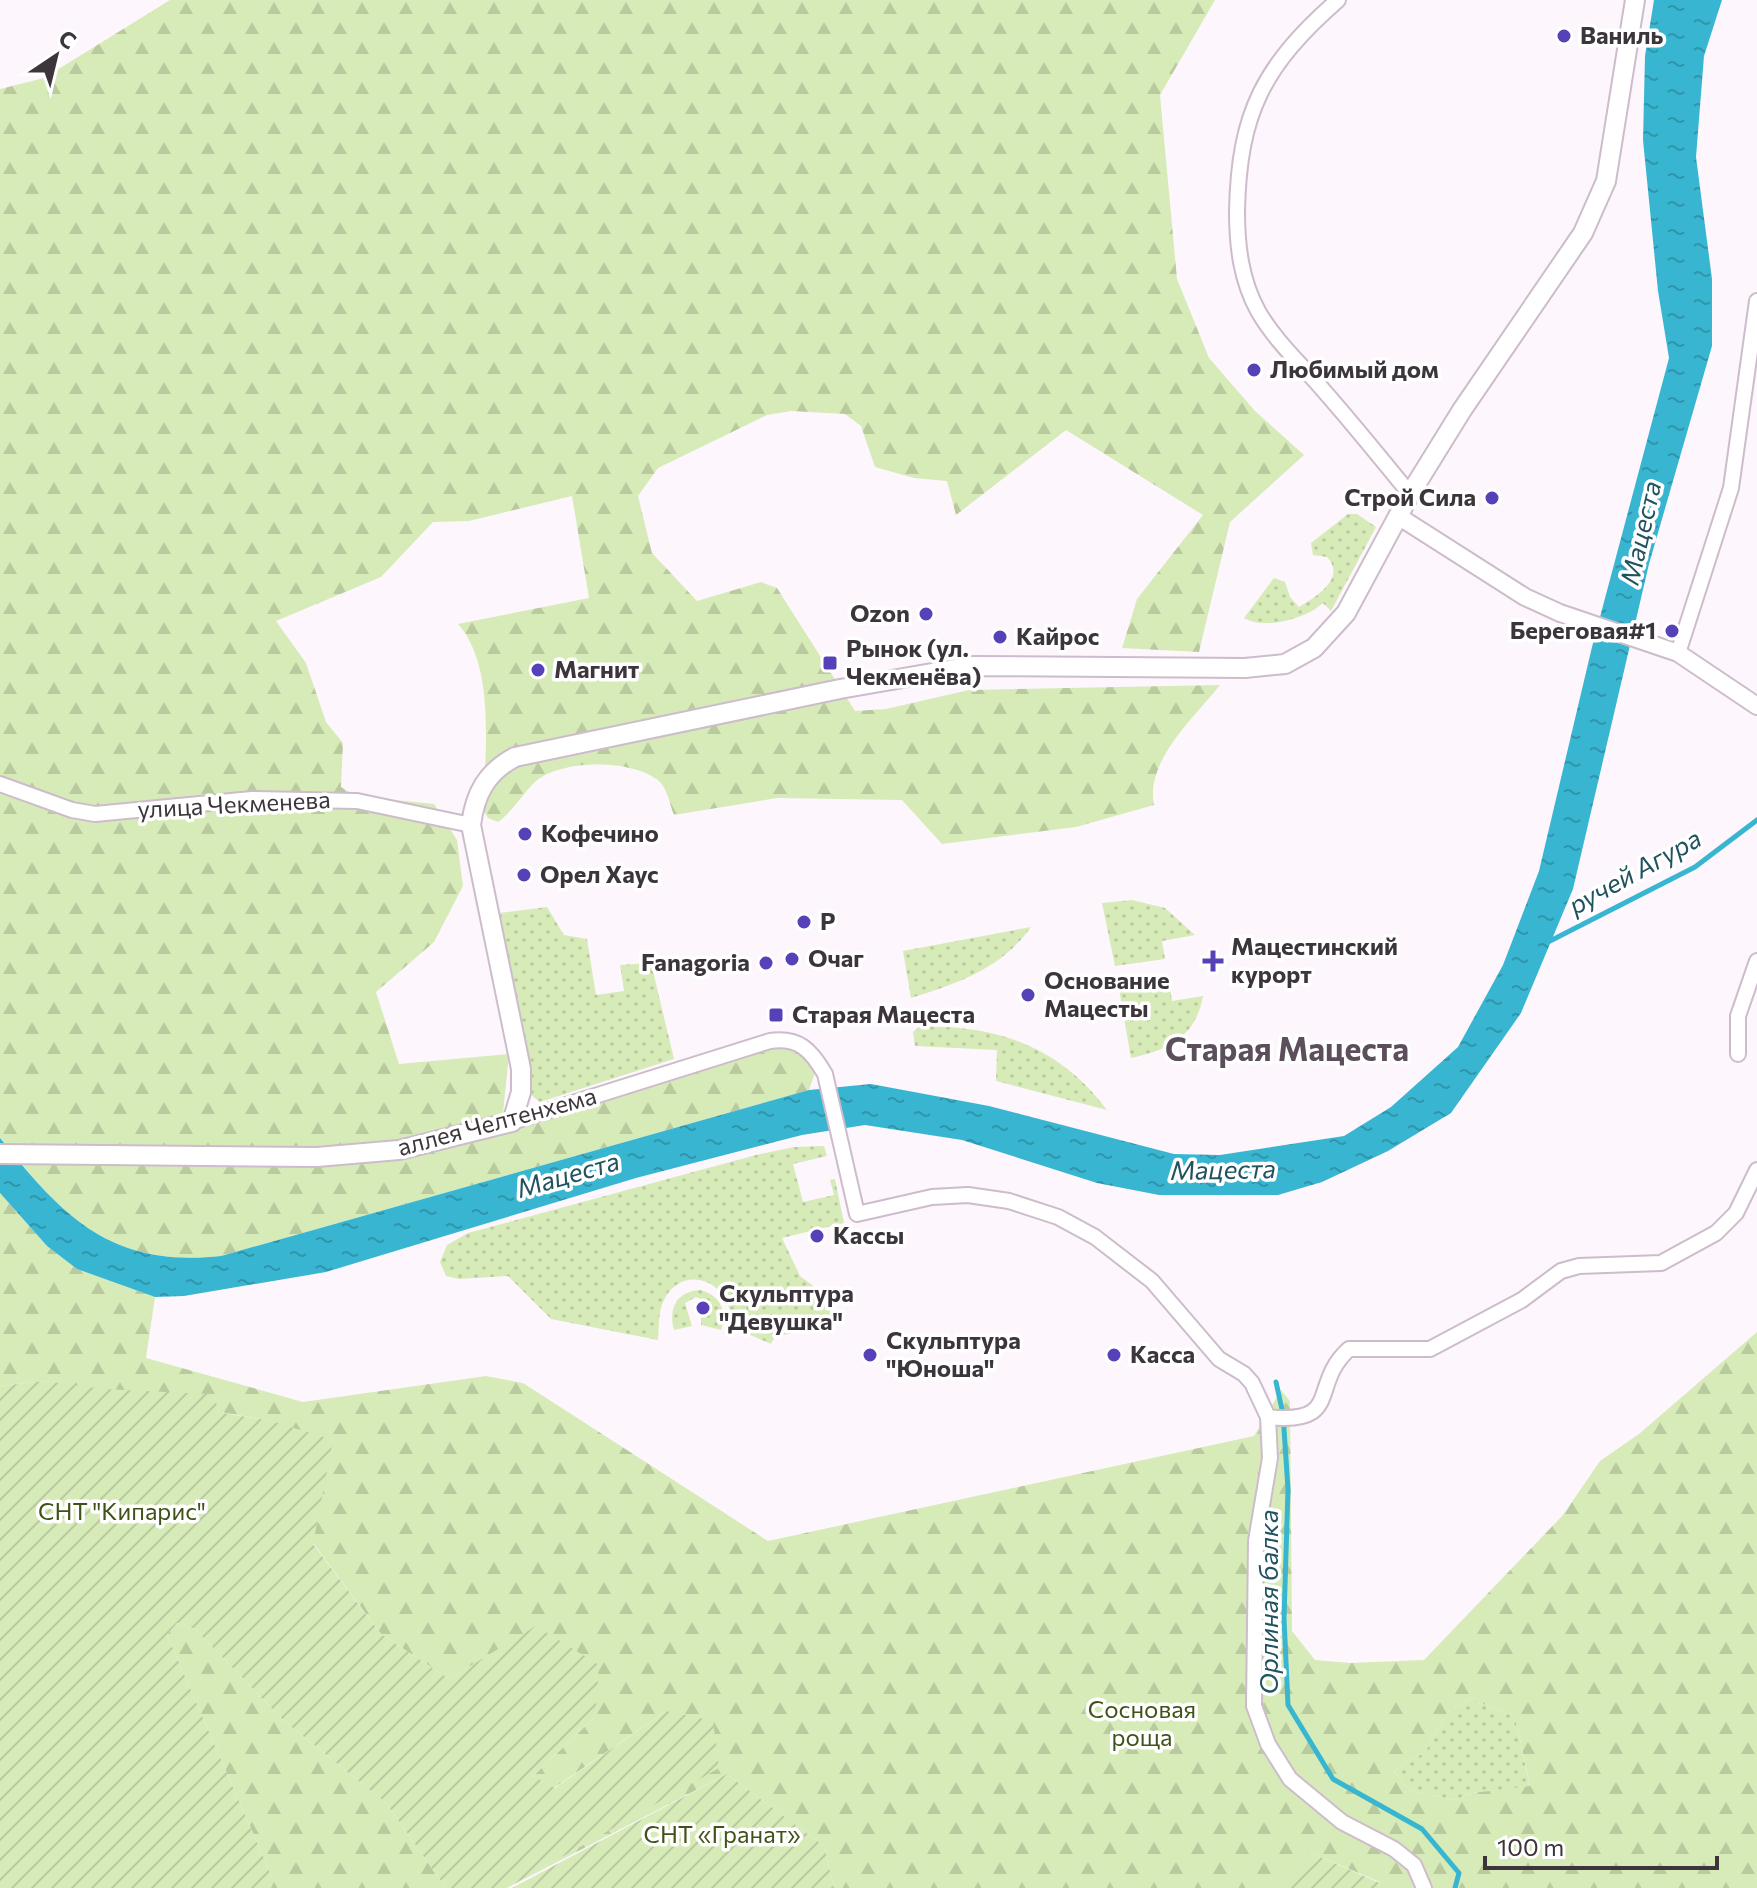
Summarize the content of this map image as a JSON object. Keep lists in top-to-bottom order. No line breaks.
{"streets":{"main road":["аллея Челтенхема"],"street":["улица Чекменева"]},"districts":["Старая Мацеста"],"water":["Мацеста","ручей Агура","Орлиная балка"],"parks":["СНТ \"Кипарис\"","Сосновая роща","СНТ «Гранат»"],"places":{"other":["Ваниль","Любимый дом","Строй Сила","Ozon","Береговая#1","Кайрос","Магнит","Кофечино","Орел Хаус","Р","Очаг","Fanagoria","Основание Мацесты","Кассы","Скульптура \"Девушка\"","Скульптура \"Юноша\"","Касса"],"transit":["Рынок (ул. Чекменёва)","Старая Мацеста"],"health":["Мацестинский курорт"]},"scale_bar":"100 m","north":"top right"}
